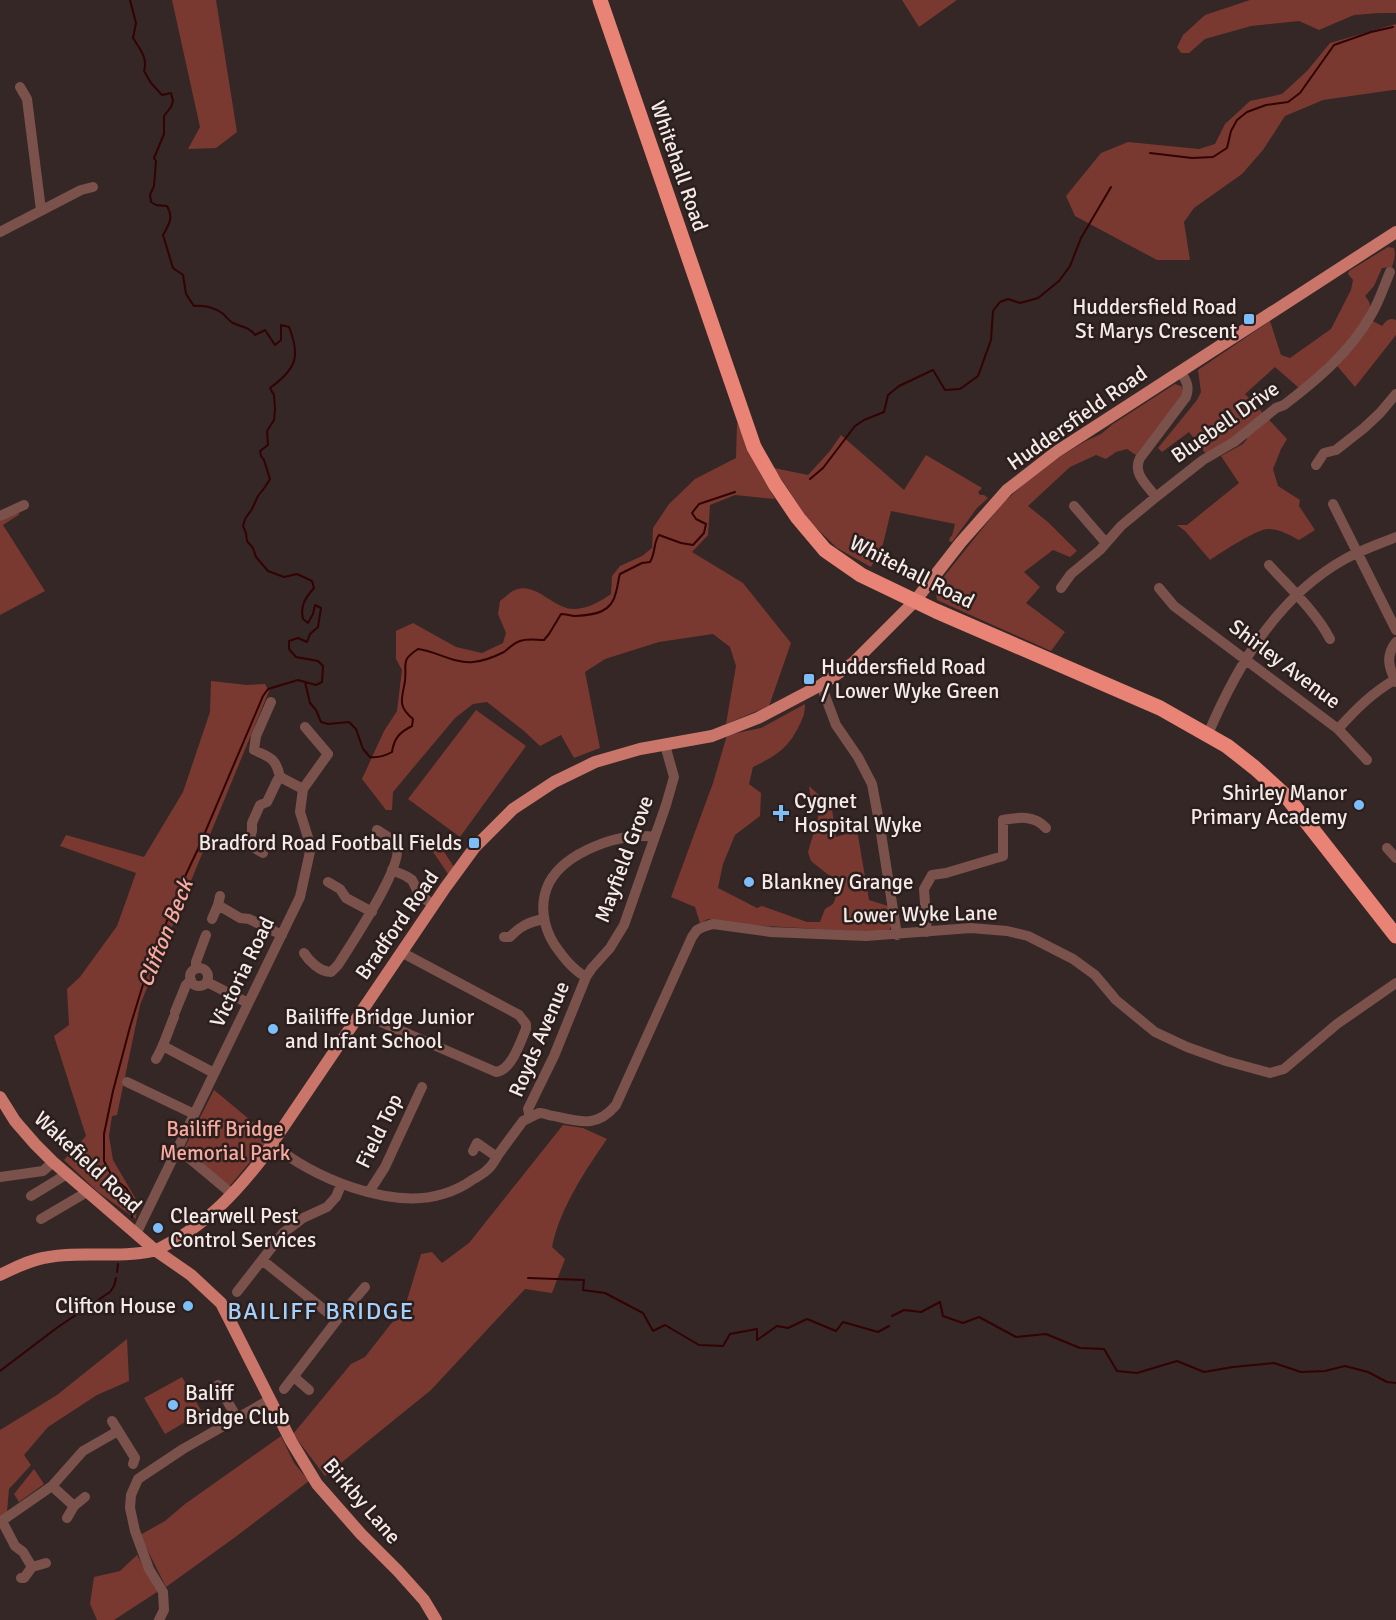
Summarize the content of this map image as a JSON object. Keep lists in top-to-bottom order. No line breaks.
{"streets":{"highway":["Whitehall Road"],"main road":["Huddersfield Road","Bradford Road","Wakefield Road","Birkby Lane"],"street":["Bluebell Drive","Shirley Avenue","Mayfield Grove","Lower Wyke Lane","Victoria Road","Royds Avenue","Field Top"]},"crossings":[["Whitehall Road","Huddersfield Road"],["Huddersfield Road","Bradford Road"],["Mayfield Grove","Bradford Road"],["Mayfield Grove","Royds Avenue"],["Lower Wyke Lane","Royds Avenue"],["Bradford Road","Wakefield Road"],["Victoria Road","Wakefield Road"],["Wakefield Road","Birkby Lane"]],"districts":["BAILIFF BRIDGE"],"water":["Clifton Beck"],"parks":["Bailiff Bridge Memorial Park"],"places":{"transit":["Huddersfield Road St Marys Crescent","Huddersfield Road / Lower Wyke Green","Bradford Road Football Fields"],"other":["Shirley Manor Primary Academy","Blankney Grange","Bailiffe Bridge Junior and Infant School","Clearwell Pest Control Services","Clifton House","Baliff Bridge Club"],"health":["Cygnet Hospital Wyke"]}}
